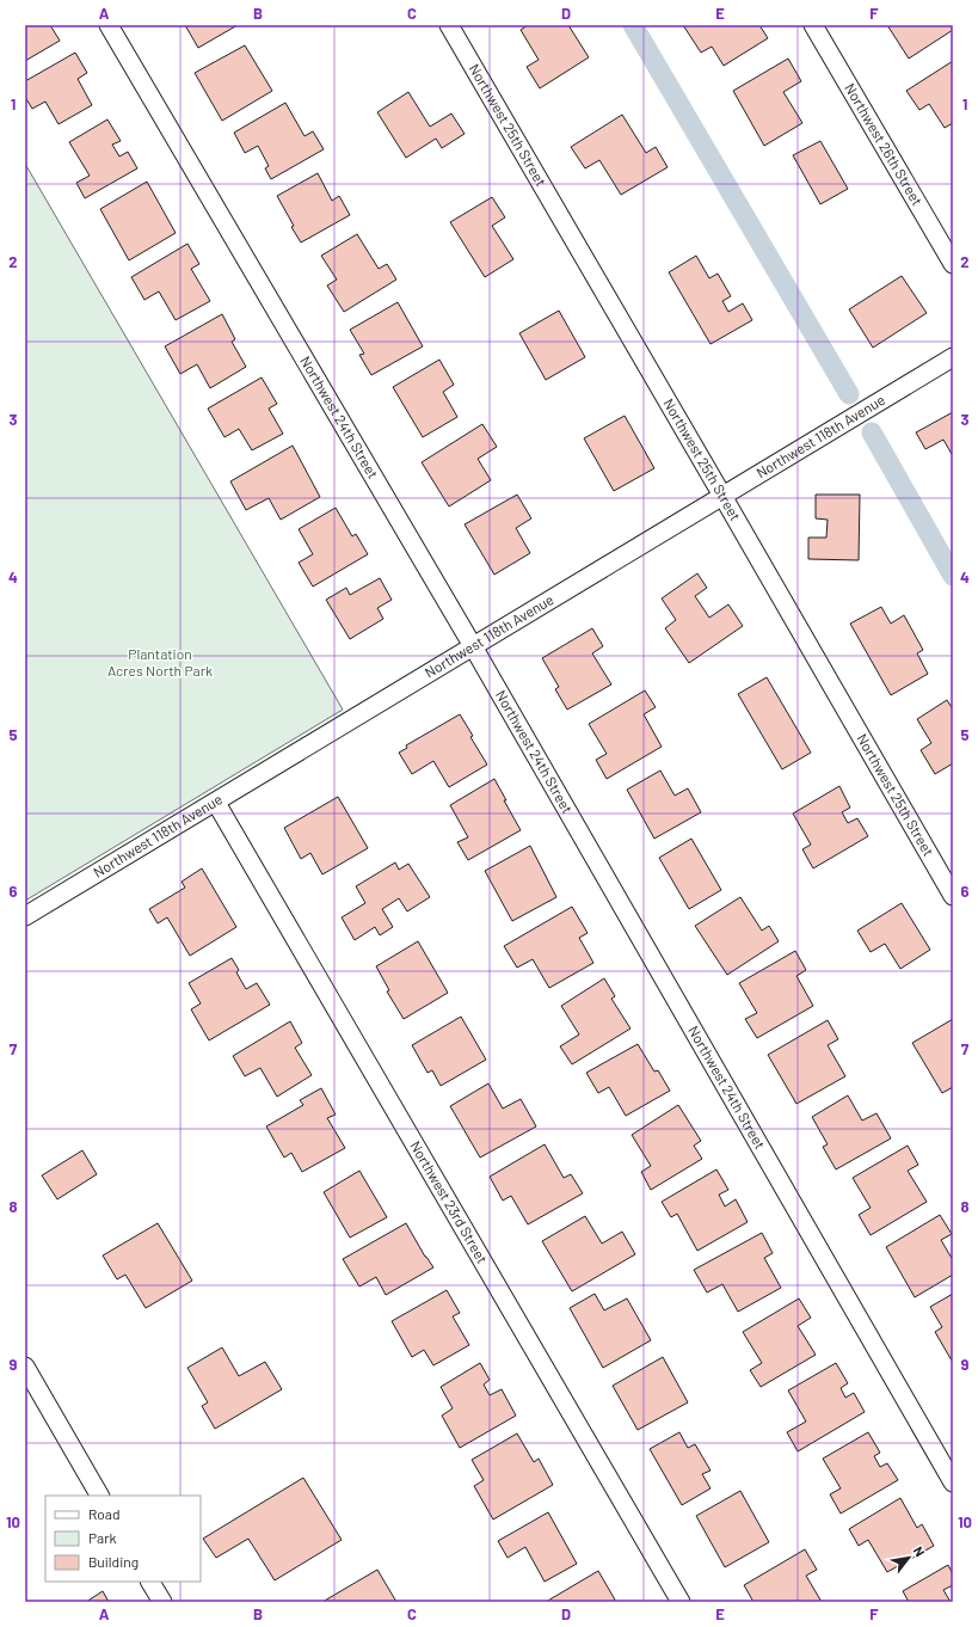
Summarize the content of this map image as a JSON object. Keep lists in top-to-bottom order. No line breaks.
{"streets":{"street":["Northwest 25th Street","Northwest 26th Street","Northwest 24th Street","Northwest 118th Avenue","Northwest 23rd Street"]},"crossings":[["Northwest 25th Street","Northwest 118th Avenue"],["Northwest 24th Street","Northwest 118th Avenue"],["Northwest 118th Avenue","Northwest 23rd Street"]],"parks":["Plantation Acres North Park"],"legend":["Road","Park","Building"],"north":"top right","grid":{"columns":["A","B","C","D","E","F"],"rows":["1","2","3","4","5","6","7","8","9","10"]}}
